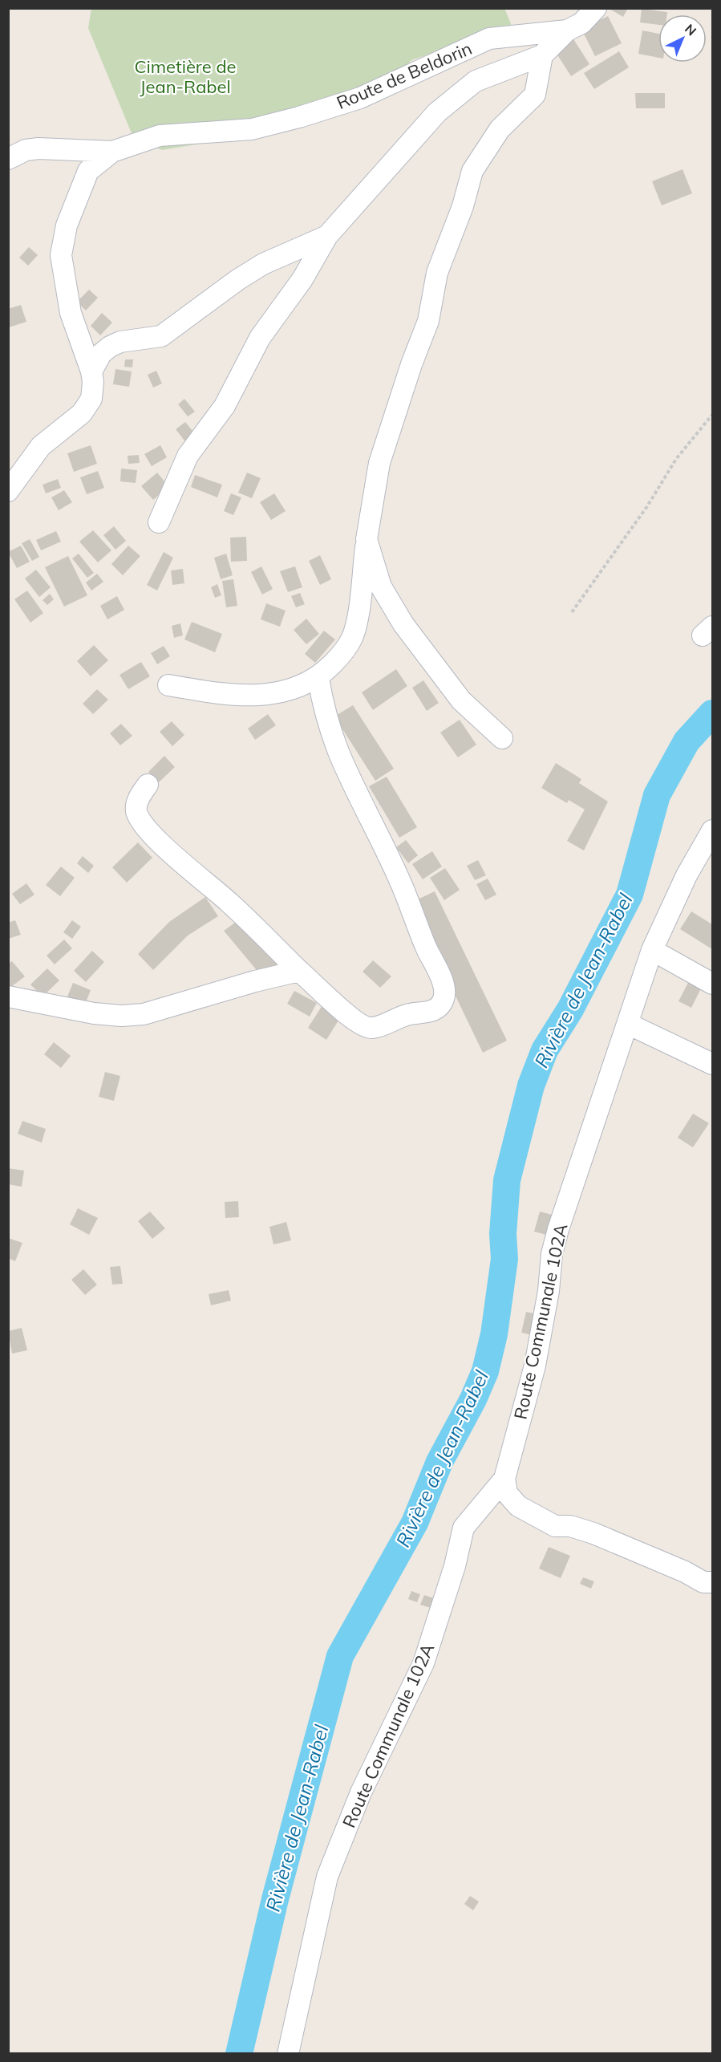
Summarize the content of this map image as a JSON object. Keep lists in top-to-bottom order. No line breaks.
{"streets":{"street":["Route de Beldorin","Route Communale 102A"]},"water":["Rivière de Jean-Rabel"],"parks":["Cimetière de Jean-Rabel"],"north":"top right"}
